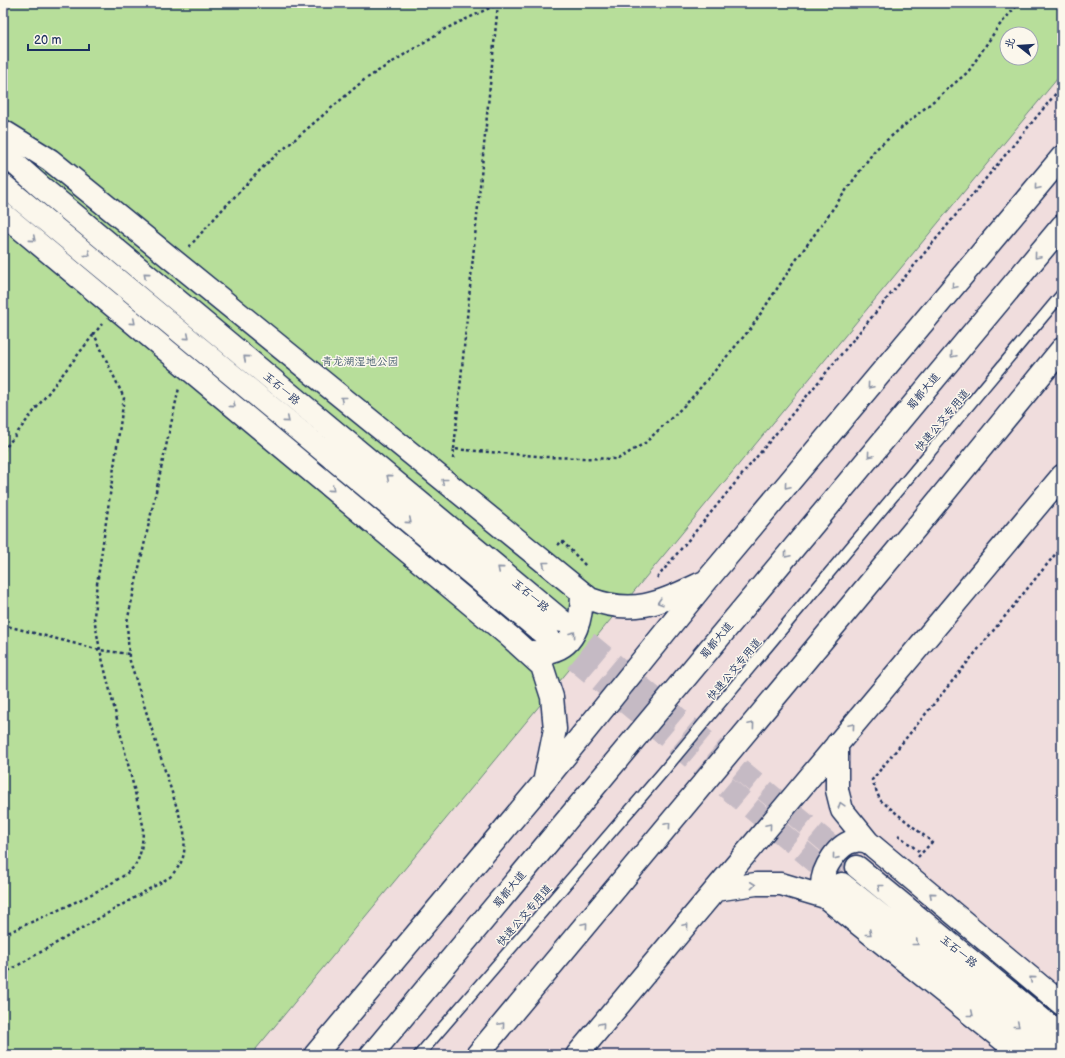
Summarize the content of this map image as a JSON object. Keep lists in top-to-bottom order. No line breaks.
{"streets":{"main road":["玉石一路","蜀都大道"],"lane":["快速公交专用道"]},"parks":["青龙湖湿地公园"],"scale_bar":"20 m","north":"left"}
